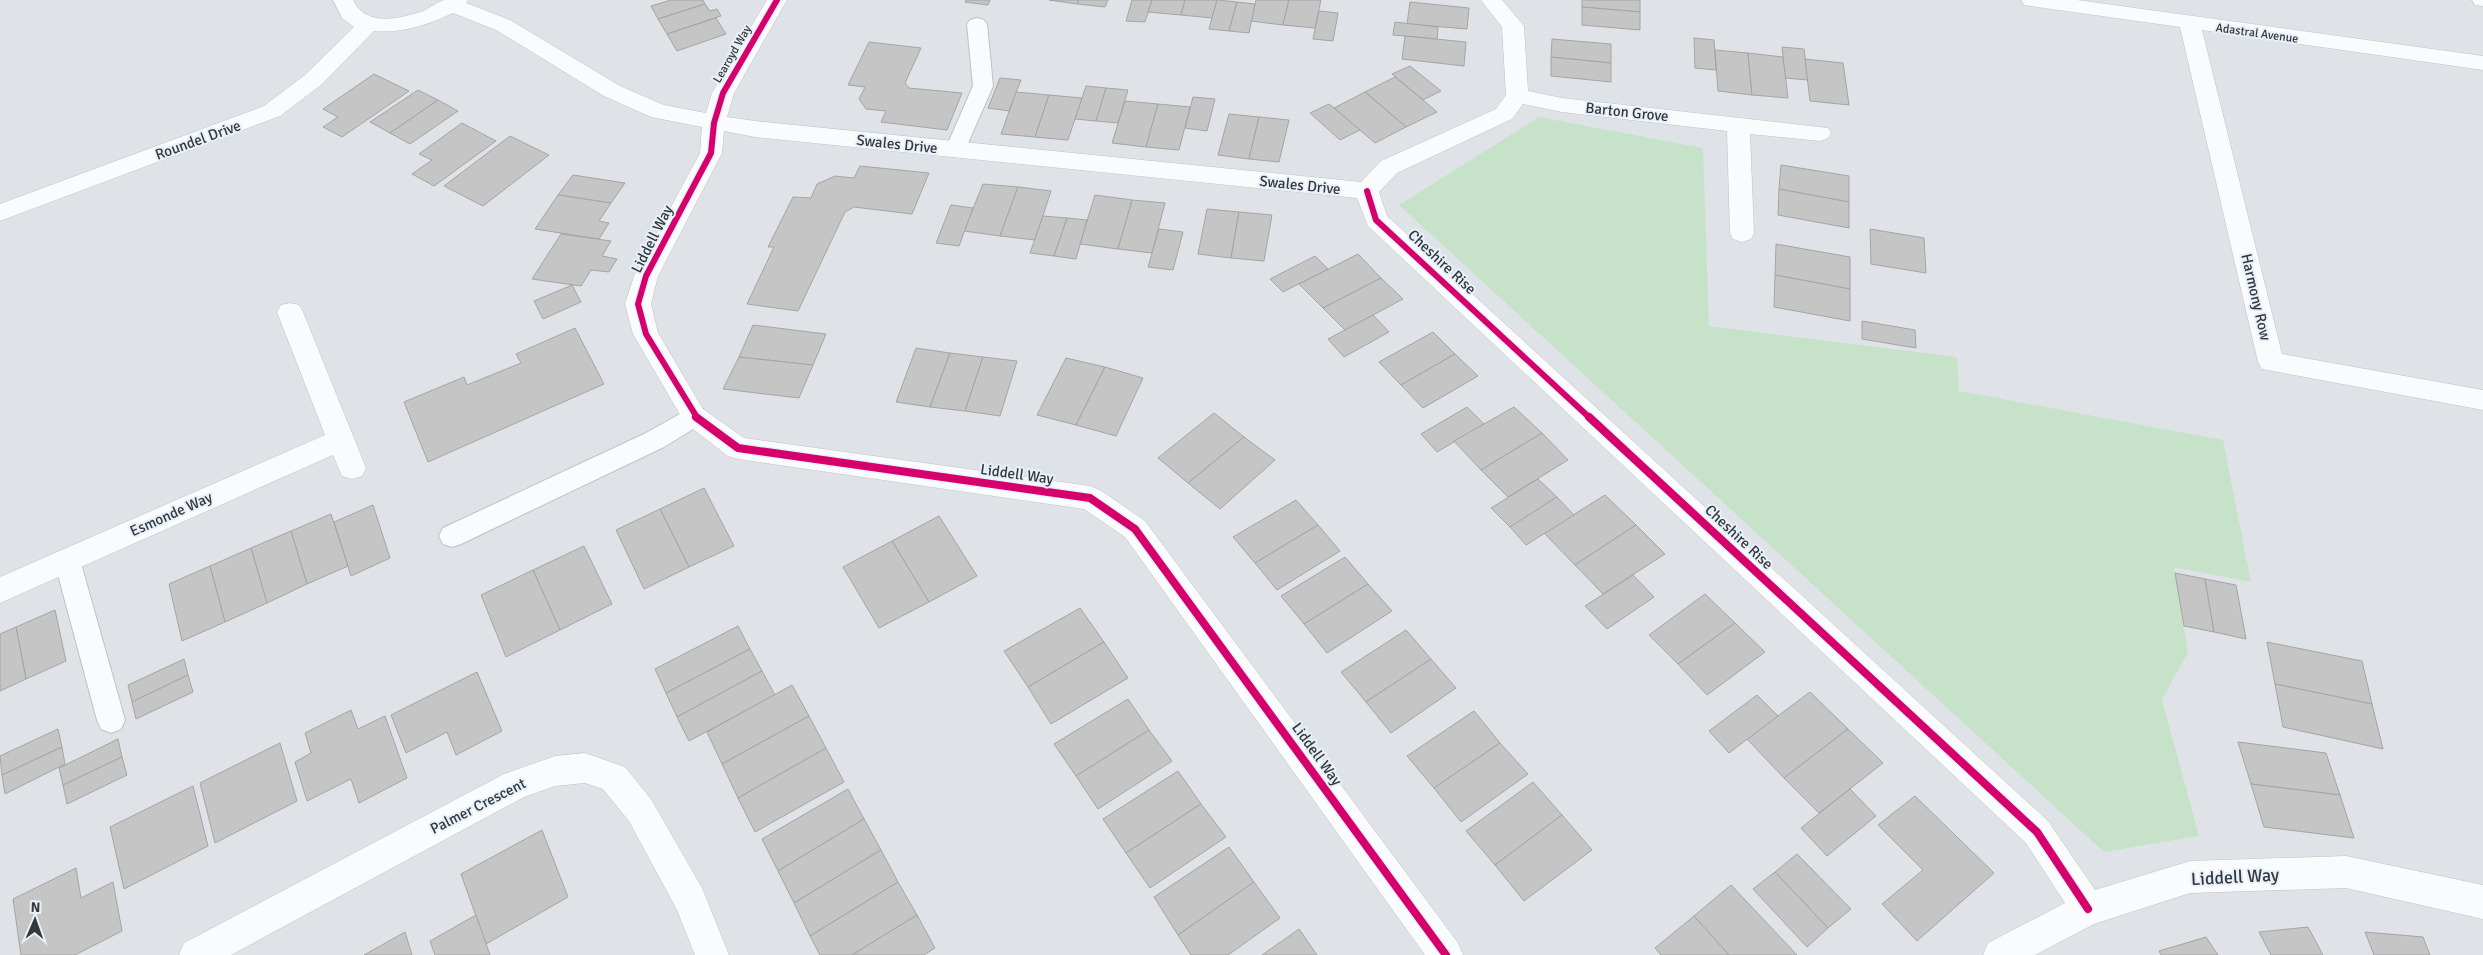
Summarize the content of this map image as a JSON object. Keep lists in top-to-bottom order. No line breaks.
{"streets":{"street":["Adastral Avenue","Learoyd Way","Barton Grove","Roundel Drive","Swales Drive","Liddell Way","Cheshire Rise","Harmony Row","Esmonde Way","Palmer Crescent"]},"crossings":[["Adastral Avenue","Harmony Row"],["Learoyd Way","Swales Drive"],["Learoyd Way","Liddell Way"],["Swales Drive","Liddell Way"],["Swales Drive","Cheshire Rise"],["Liddell Way","Cheshire Rise"]],"north":"top"}
